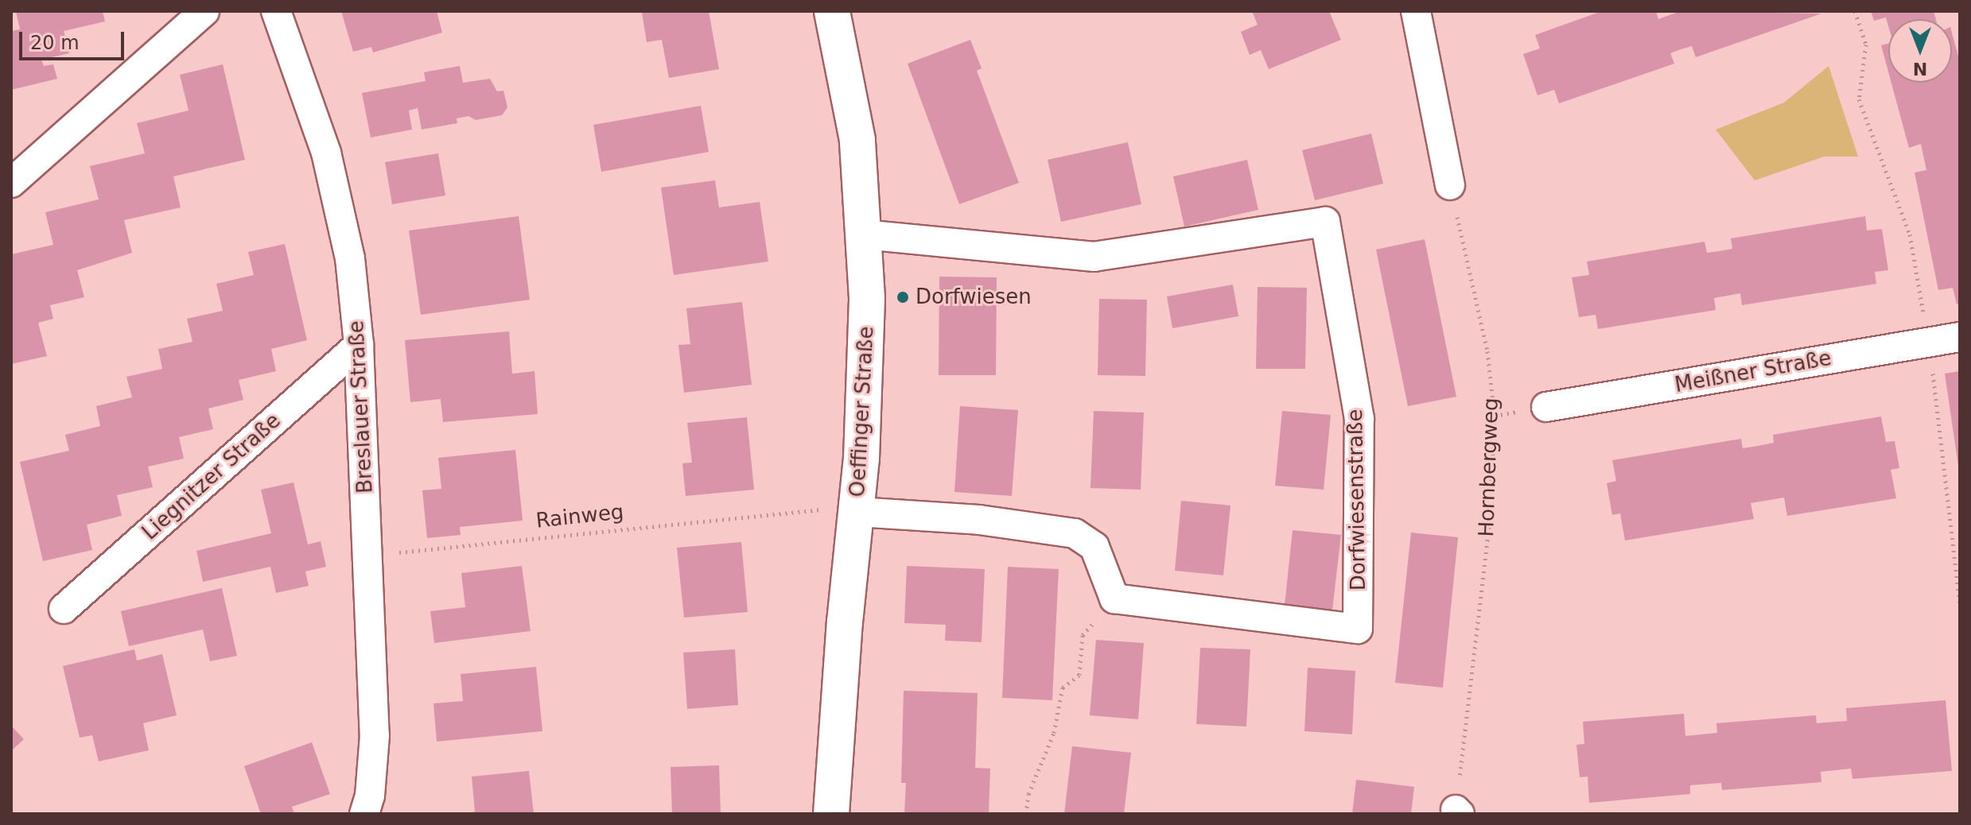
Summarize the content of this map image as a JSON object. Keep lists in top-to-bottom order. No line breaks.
{"streets":{"street":["Meißner Straße","Breslauer Straße","Oeffinger Straße","Liegnitzer Straße","Dorfwiesenstraße"],"path":["Hornbergweg","Rainweg"]},"crossings":[["Breslauer Straße","Liegnitzer Straße"],["Breslauer Straße","Rainweg"],["Oeffinger Straße","Dorfwiesenstraße"]],"places":["Dorfwiesen"],"scale_bar":"20 m","north":"bottom"}
